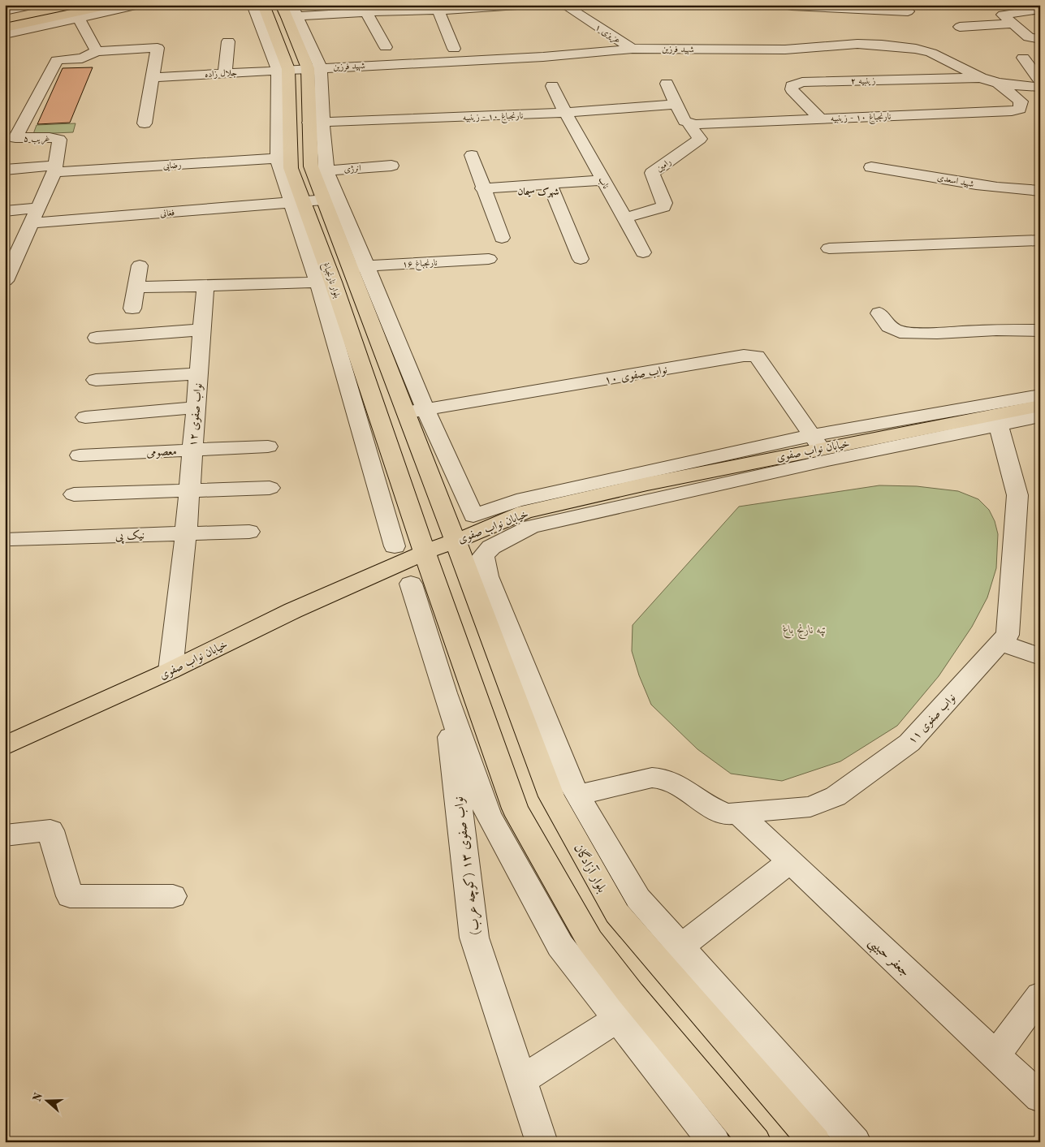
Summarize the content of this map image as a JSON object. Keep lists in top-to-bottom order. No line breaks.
{"streets":{"main road":["بلوار نارنجباغ","خیابان نواب صفوی","بلوار آزادگان"],"street":["عزیزی ۱","شهید فرزین","جلال زاده","زینبیه ۲","نارنجباغ ۱۰ - زینبیه","غریب ۵","رضایی","رامین","انرژی","شهید اسعدی","ناب","فغانی","نارنجباغ ۱۶","نواب صفوی ۱۰","نواب صفوی ۱۲","معصومی","نیک پی","نواب صفوی ۱۱","نواب صفوی ۱۳ (کوچه عرب)","جعفر حبیبی"]},"crossings":[["عزیزی ۱","شهید فرزین"],["شهید فرزین","جلال زاده"],["شهید فرزین","زینبیه ۲"],["شهید فرزین","نارنجباغ ۱۰ - زینبیه"],["شهید فرزین","بلوار نارنجباغ"],["جلال زاده","بلوار نارنجباغ"],["زینبیه ۲","نارنجباغ ۱۰ - زینبیه"],["نارنجباغ ۱۰ - زینبیه","رامین"],["نارنجباغ ۱۰ - زینبیه","ناب"],["نارنجباغ ۱۰ - زینبیه","بلوار نارنجباغ"],["غریب ۵","رضایی"],["غریب ۵","فغانی"],["رضایی","بلوار نارنجباغ"],["رامین","ناب"],["انرژی","بلوار نارنجباغ"],["فغانی","بلوار نارنجباغ"],["نارنجباغ ۱۶","بلوار نارنجباغ"],["بلوار نارنجباغ","نواب صفوی ۱۰"],["بلوار نارنجباغ","خیابان نواب صفوی"],["بلوار نارنجباغ","بلوار آزادگان"],["نواب صفوی ۱۰","خیابان نواب صفوی"],["نواب صفوی ۱۲","خیابان نواب صفوی"],["نواب صفوی ۱۲","معصومی"],["نواب صفوی ۱۲","نیک پی"],["خیابان نواب صفوی","نواب صفوی ۱۱"],["خیابان نواب صفوی","بلوار آزادگان"],["نواب صفوی ۱۱","جعفر حبیبی"]],"districts":["شهرک سیمان"],"parks":["تپه نارنج باغ"],"north":"left"}
